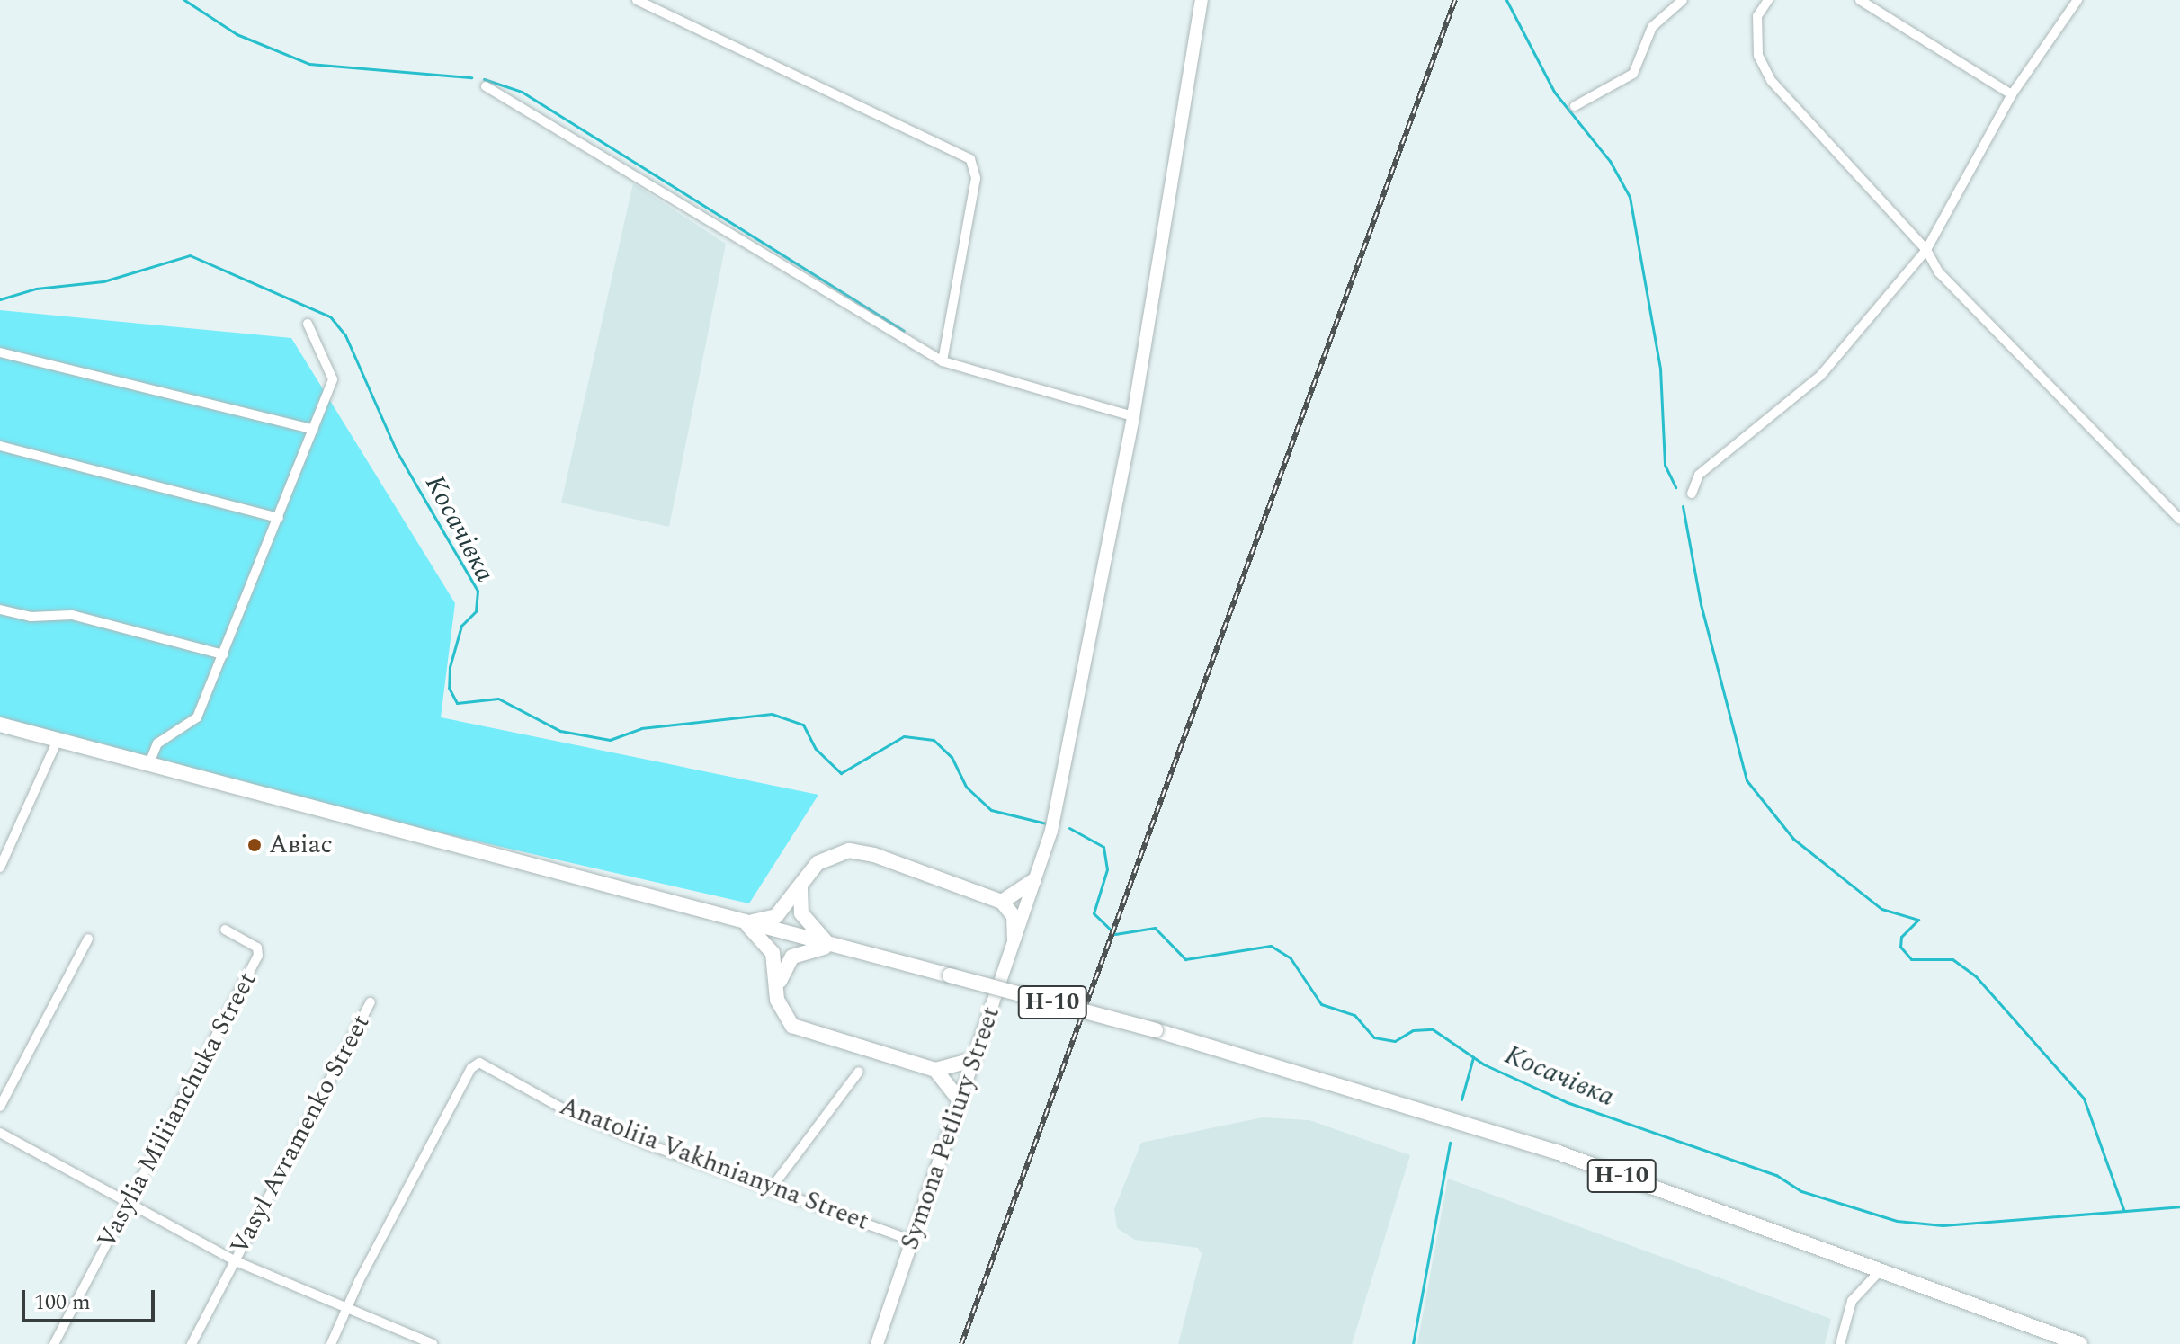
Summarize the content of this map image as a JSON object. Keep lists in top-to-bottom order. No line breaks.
{"streets":{"main road":["Н-10"],"street":["Vasylia Miliianchuka Street","Symona Petliury Street","Vasyl Avramenko Street","Anatoliia Vakhnianyna Street"]},"crossings":[["Symona Petliury Street","Anatoliia Vakhnianyna Street"]],"water":["Косачівка"],"places":["Авіас"],"scale_bar":"100 m"}
